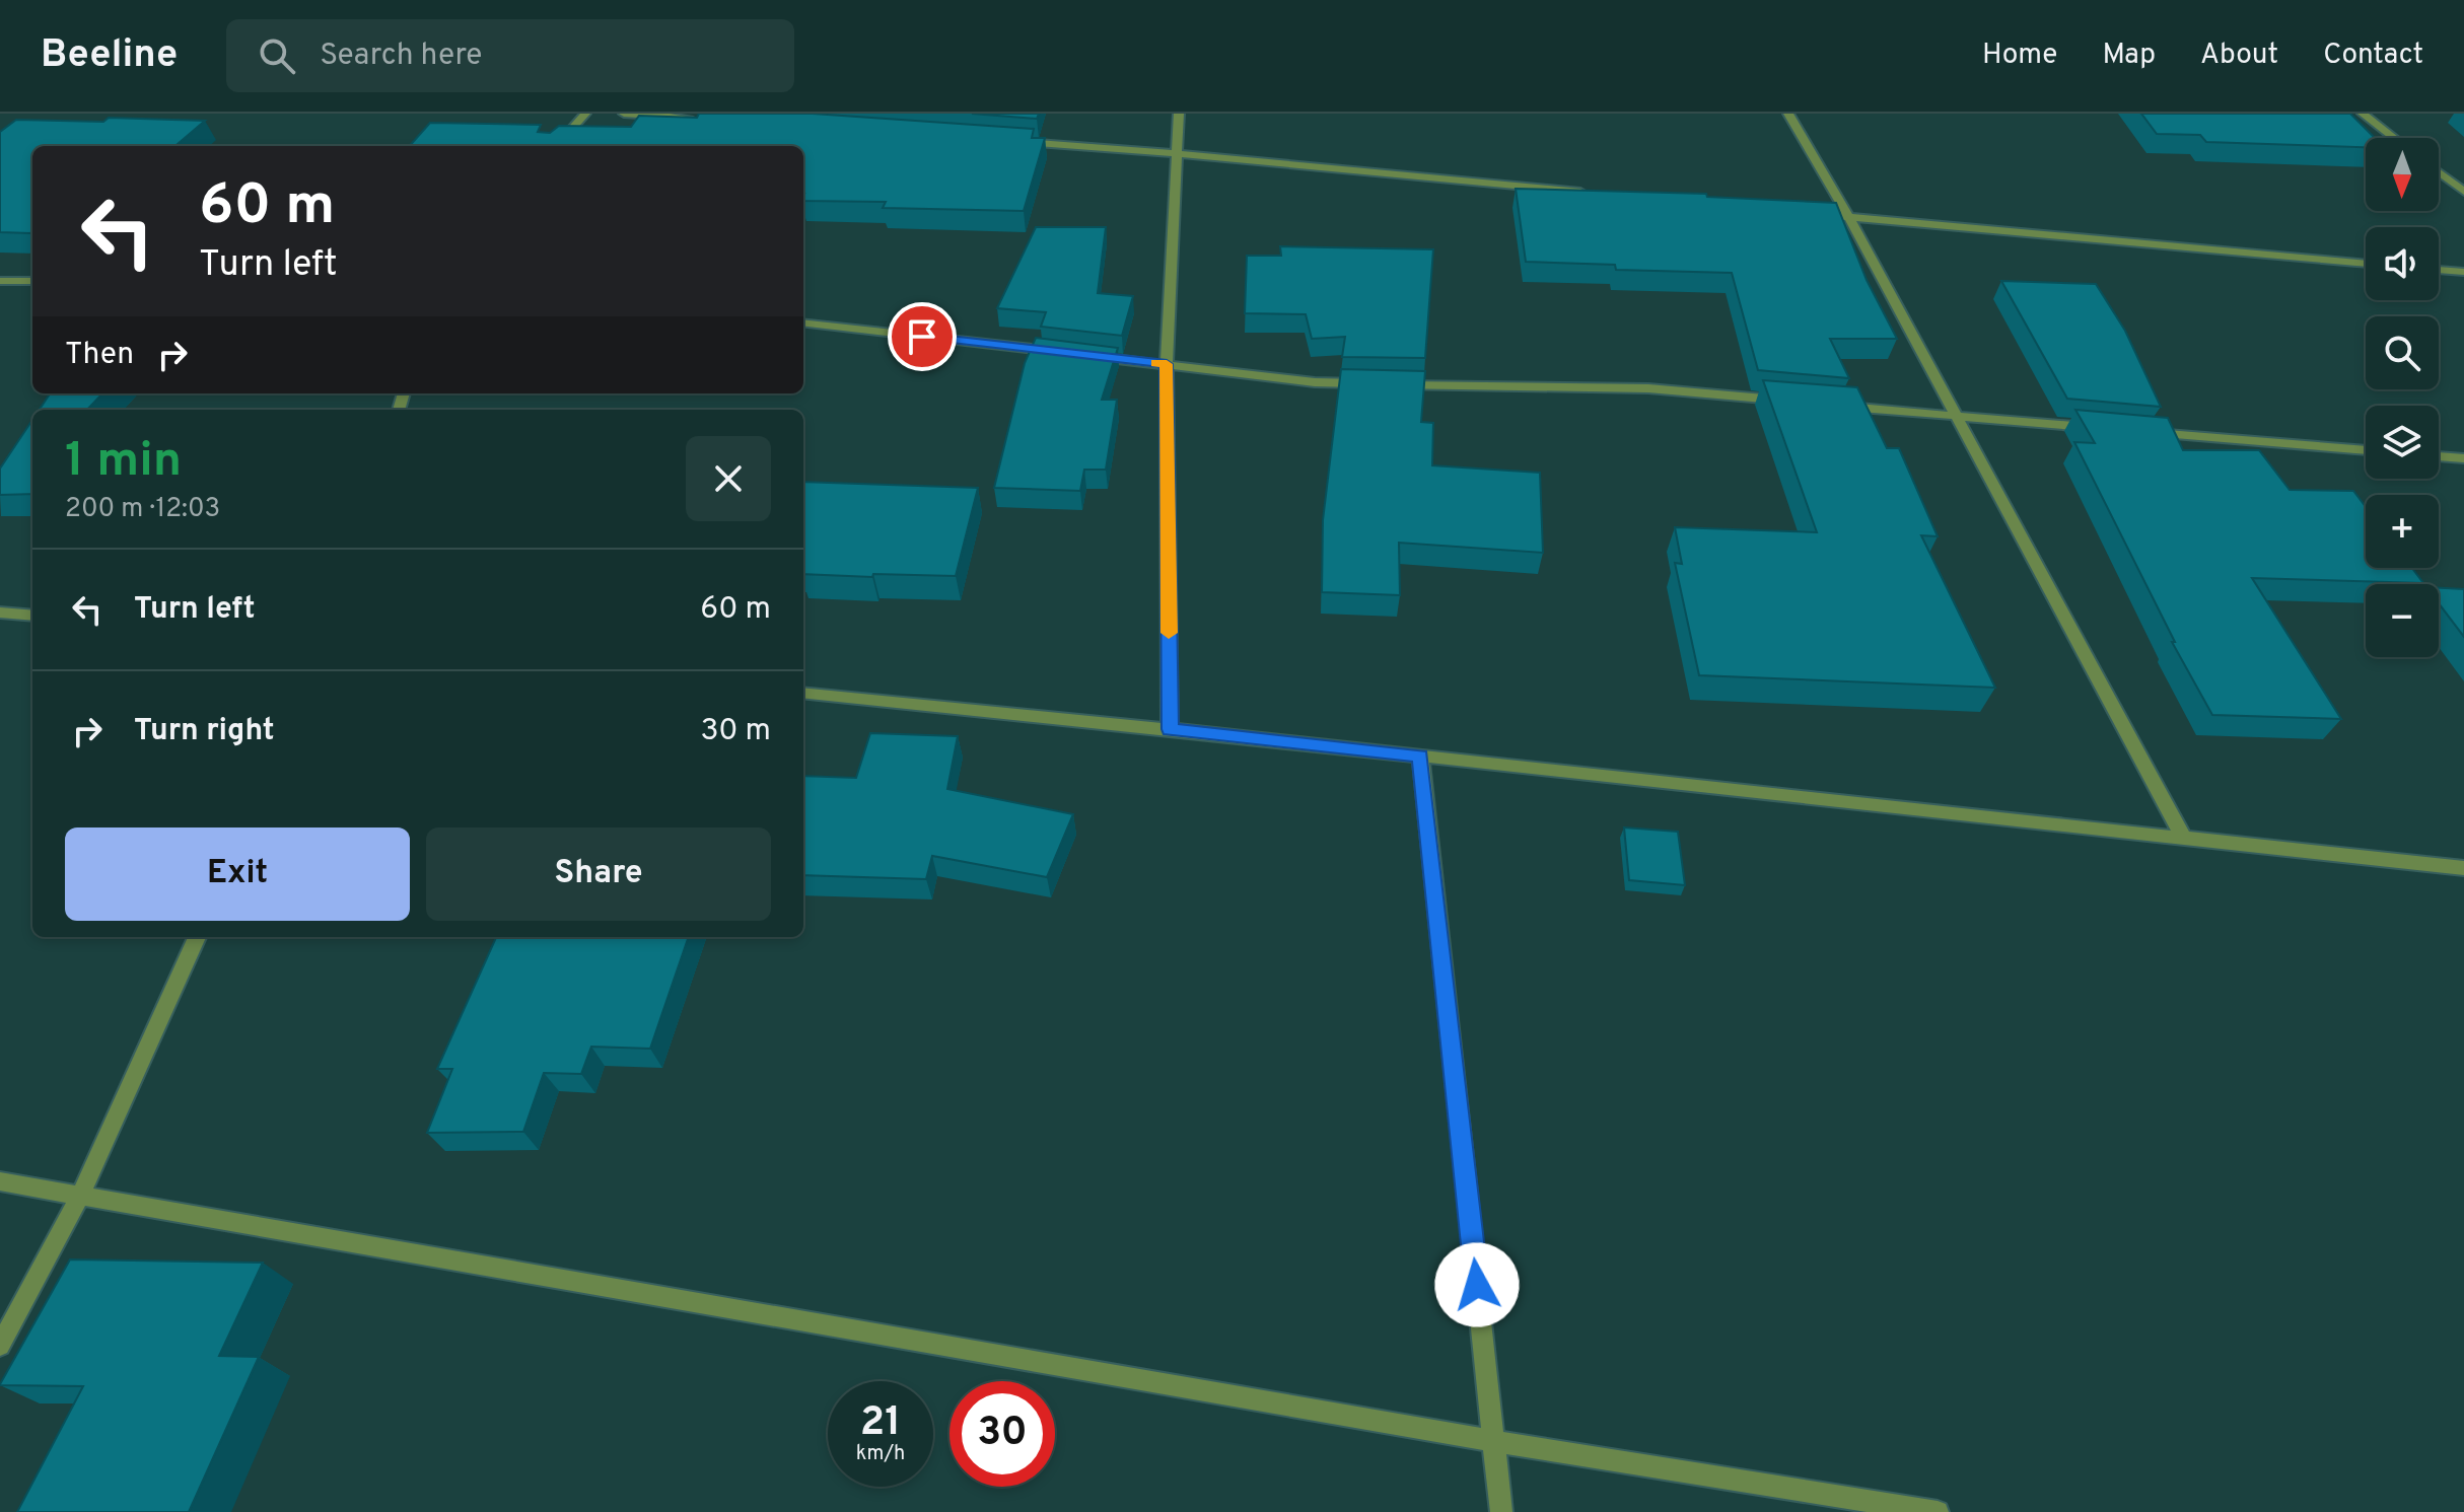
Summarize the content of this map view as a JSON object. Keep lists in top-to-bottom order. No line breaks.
{"north":"bottom","page":{"header":"Beeline","search":"Search here","nav":["Home","Map","About","Contact"],"map_buttons":["+","−"],"turn":["60 m","Turn left"],"then":"Then","heading":["1 min","200 m · 12:03"],"list":[{"name":"Turn left","value":"60 m"},{"name":"Turn right","value":"30 m"}],"buttons":["Exit","Share"],"speed":"21 km/h","limit":"30"}}
